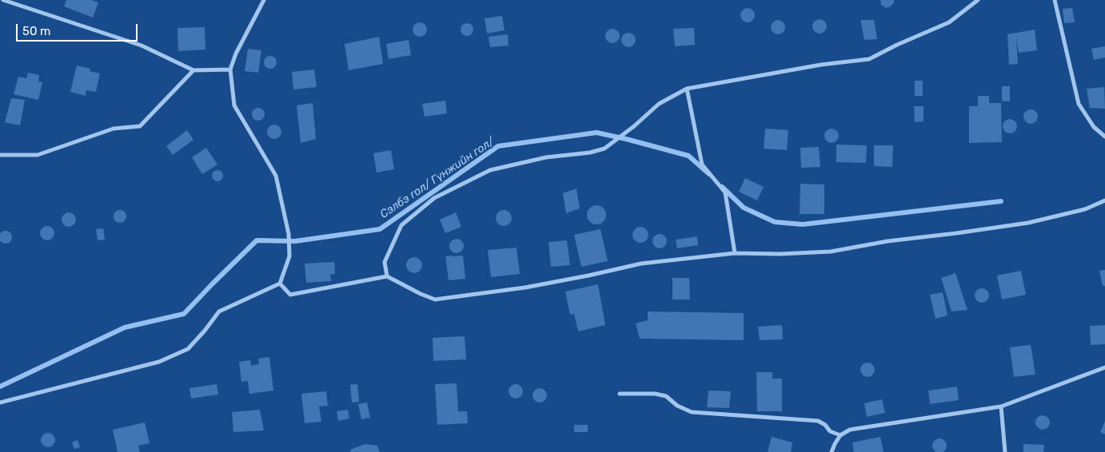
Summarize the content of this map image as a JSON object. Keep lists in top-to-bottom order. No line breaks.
{"water":["Сэлбэ гол/ Гүнжийн гол/"],"scale_bar":"50 m"}
